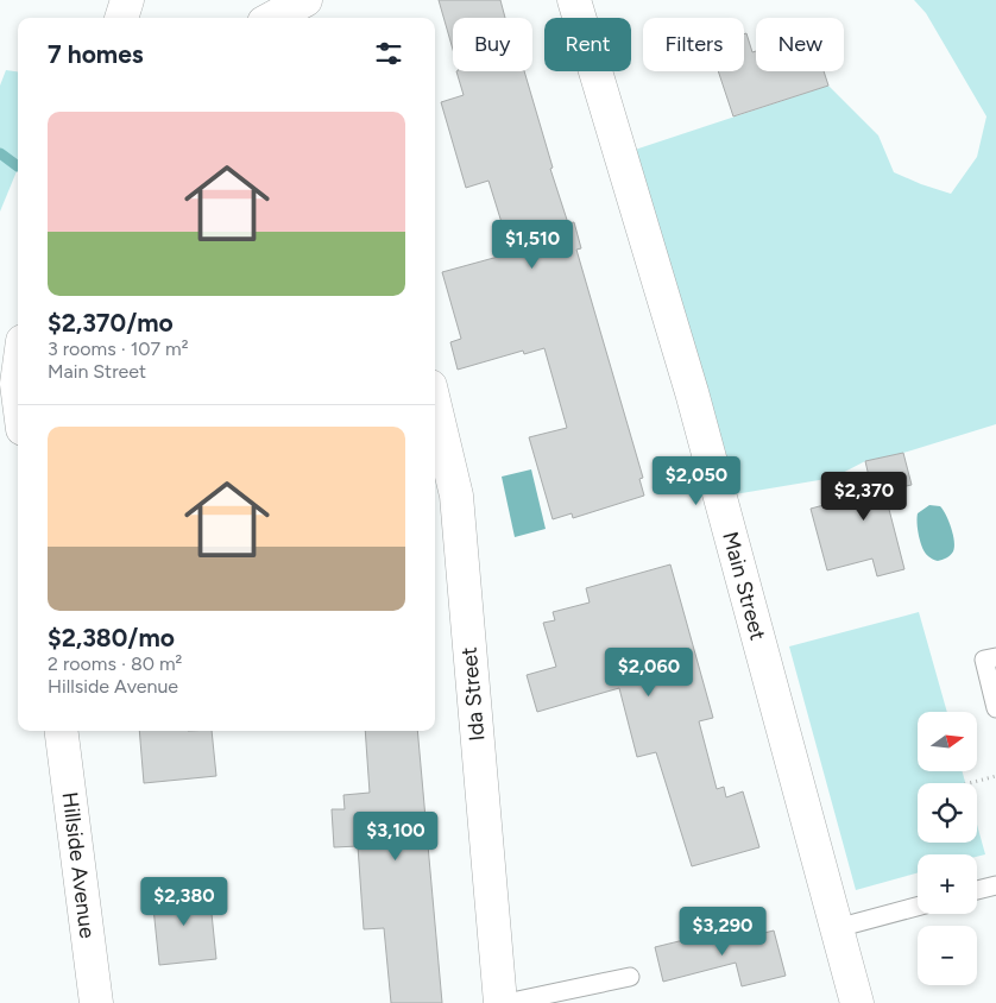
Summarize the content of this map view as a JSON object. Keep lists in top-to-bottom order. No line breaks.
{"streets":{"street":["Main Street","Ida Street","Hillside Avenue"]},"north":"right","page":{"chip":["Buy","Rent","Filters","New"],"heading":"7 homes","list":[{"name":"$2,370/mo","note":"3 rooms · 107 m² · Main Street"},{"name":"$2,380/mo","note":"2 rooms · 80 m² · Hillside Avenue"}],"price":["$1,510","$2,050","$2,370","$2,060","$3,100","$2,380","$3,290"],"map_buttons":["+","−"]}}
